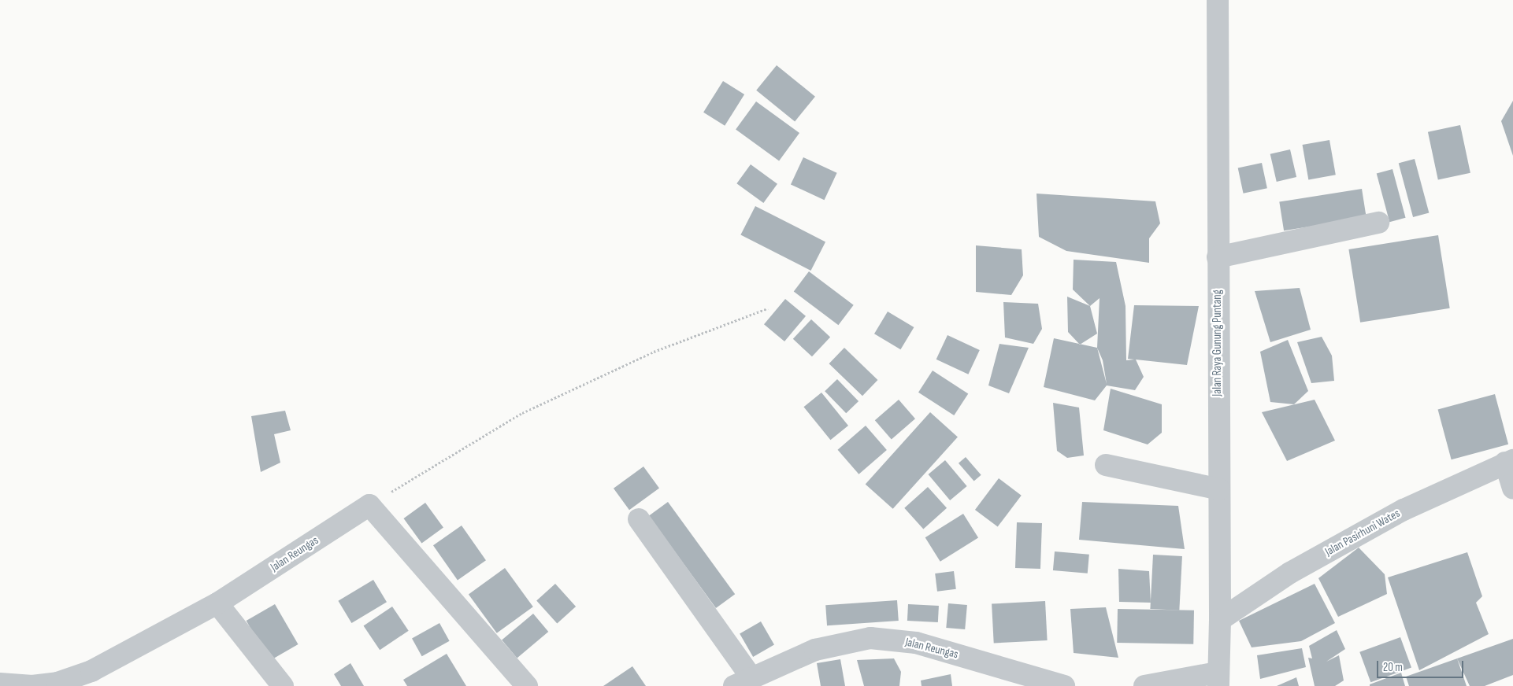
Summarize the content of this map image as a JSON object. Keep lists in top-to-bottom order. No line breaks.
{"streets":{"street":["Jalan Raya Gunung Puntang","Jalan Pasirhuni Wates","Jalan Reungas"]},"crossings":[["Jalan Raya Gunung Puntang","Jalan Pasirhuni Wates"]],"scale_bar":"20 m"}
